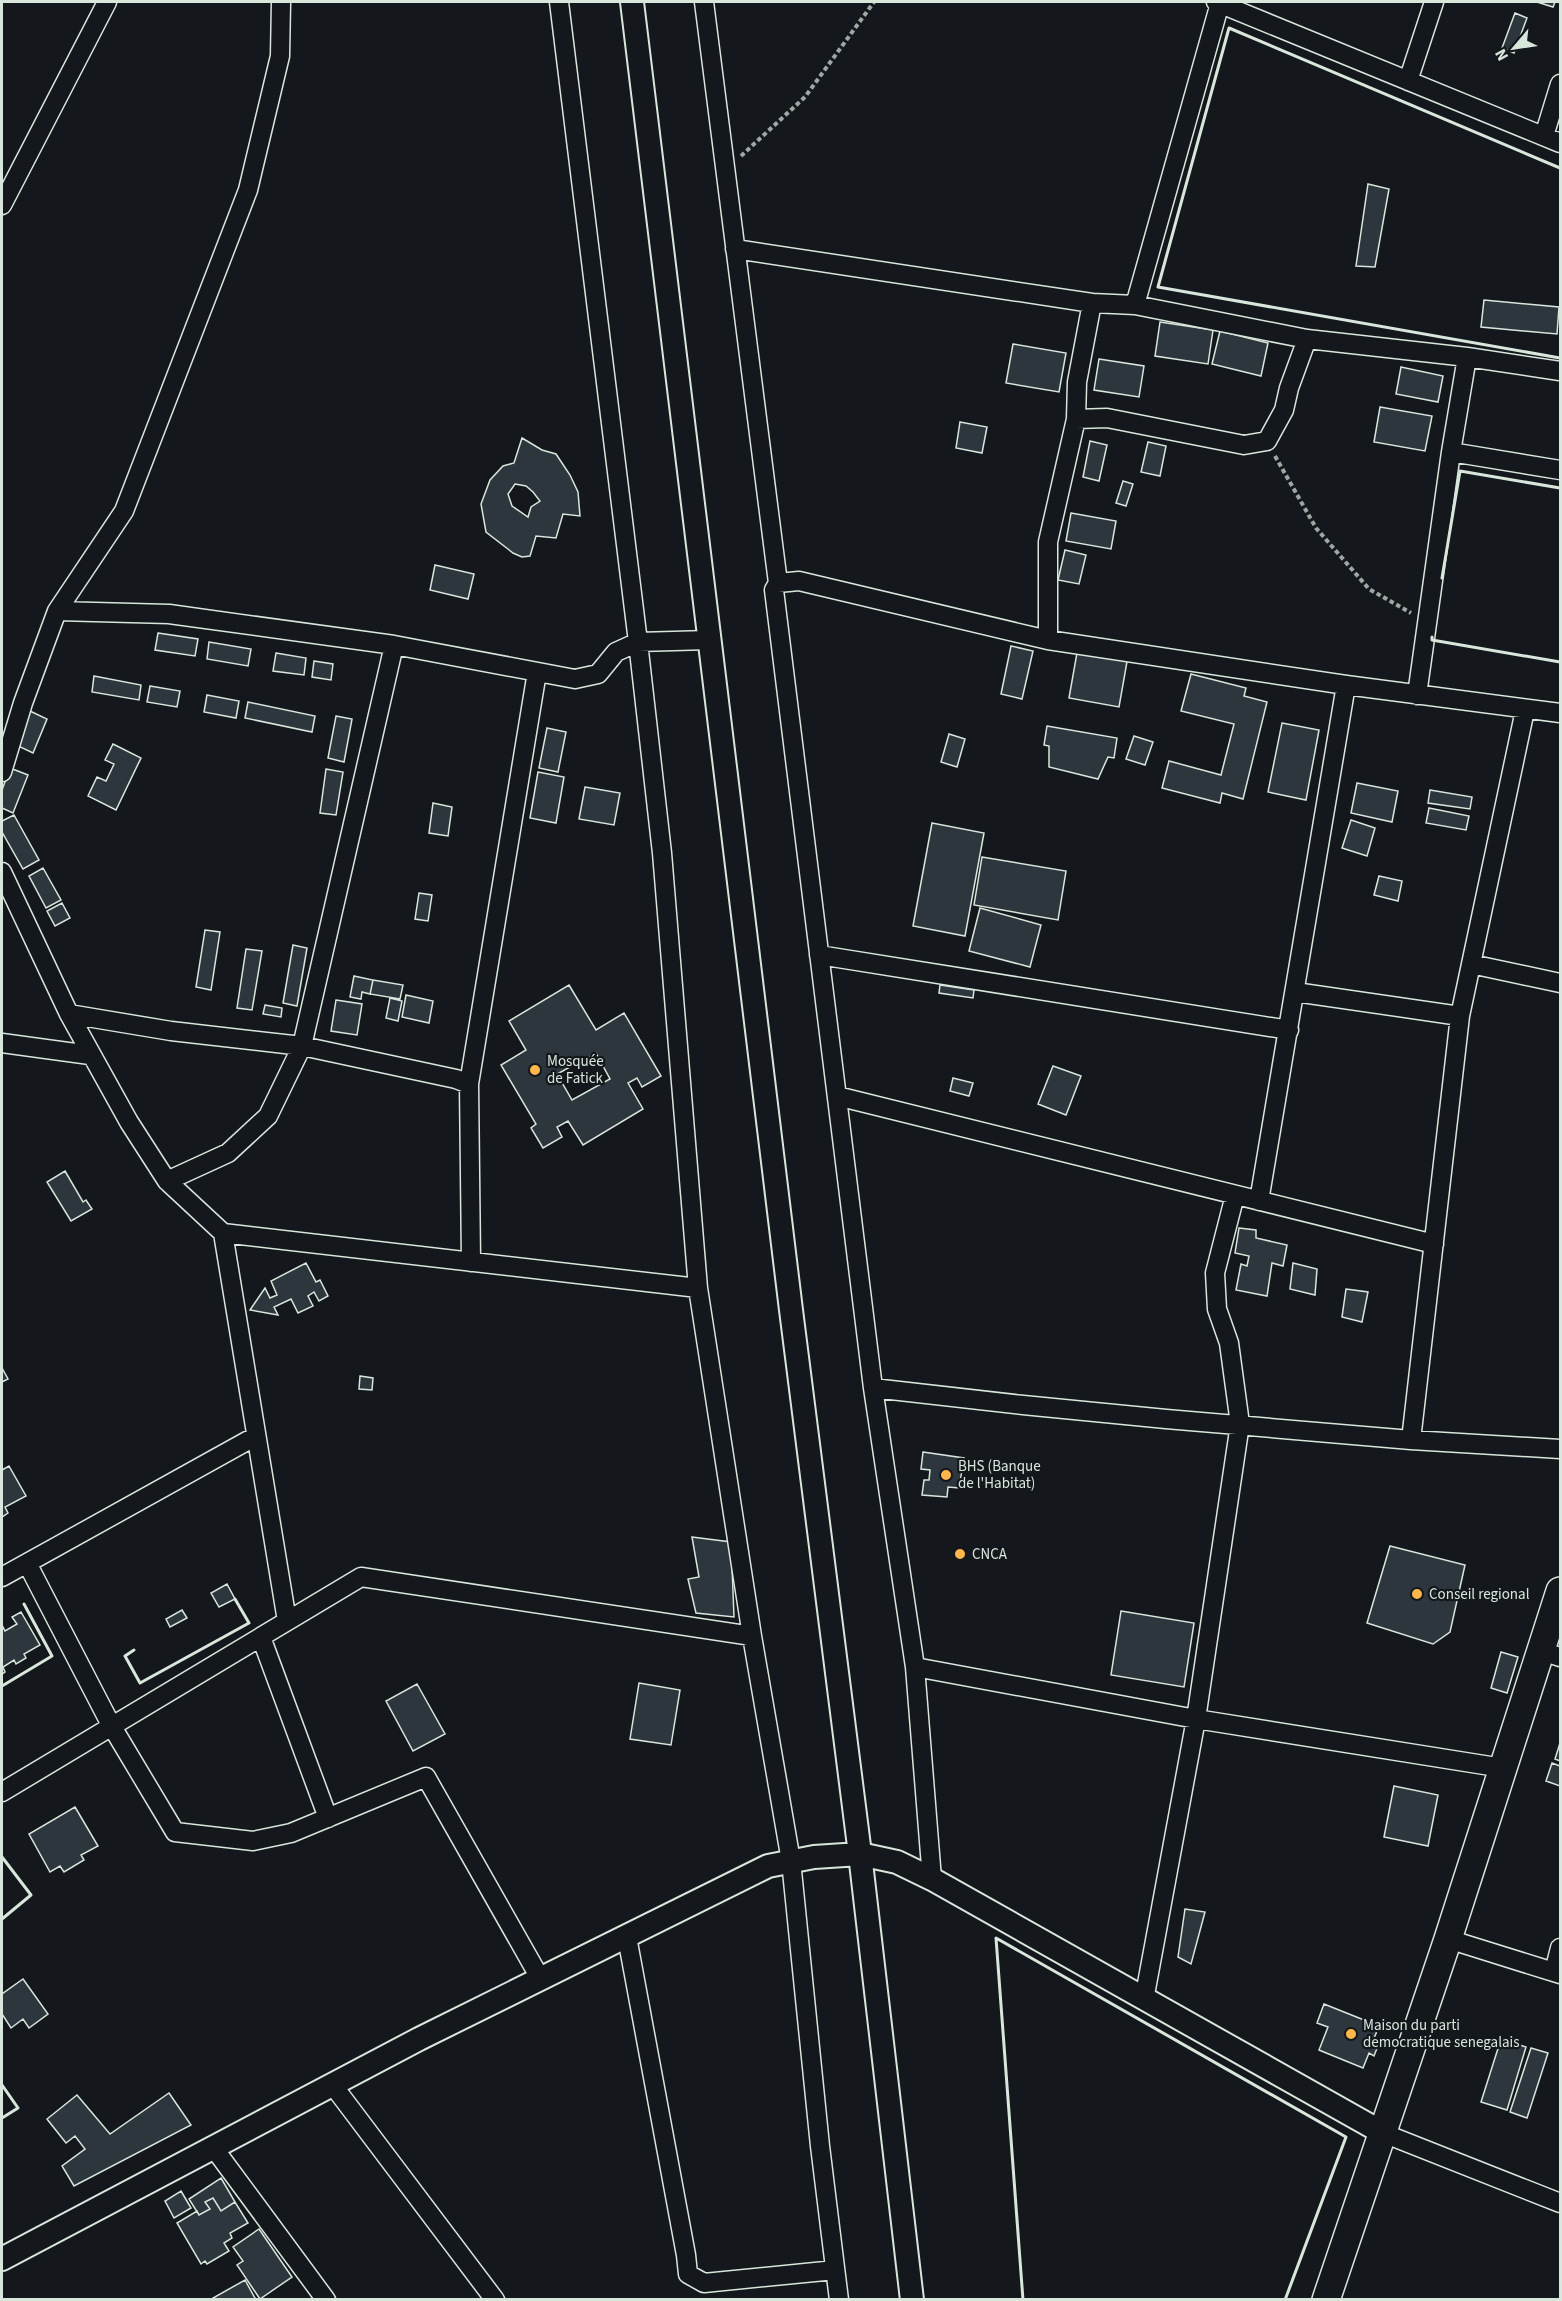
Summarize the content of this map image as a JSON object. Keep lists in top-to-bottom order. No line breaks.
{"places":["Mosquée de Fatick","BHS (Banque de l'Habitat)","CNCA","Conseil regional","Maison du parti democratique senegalais"],"north":"bottom left"}
